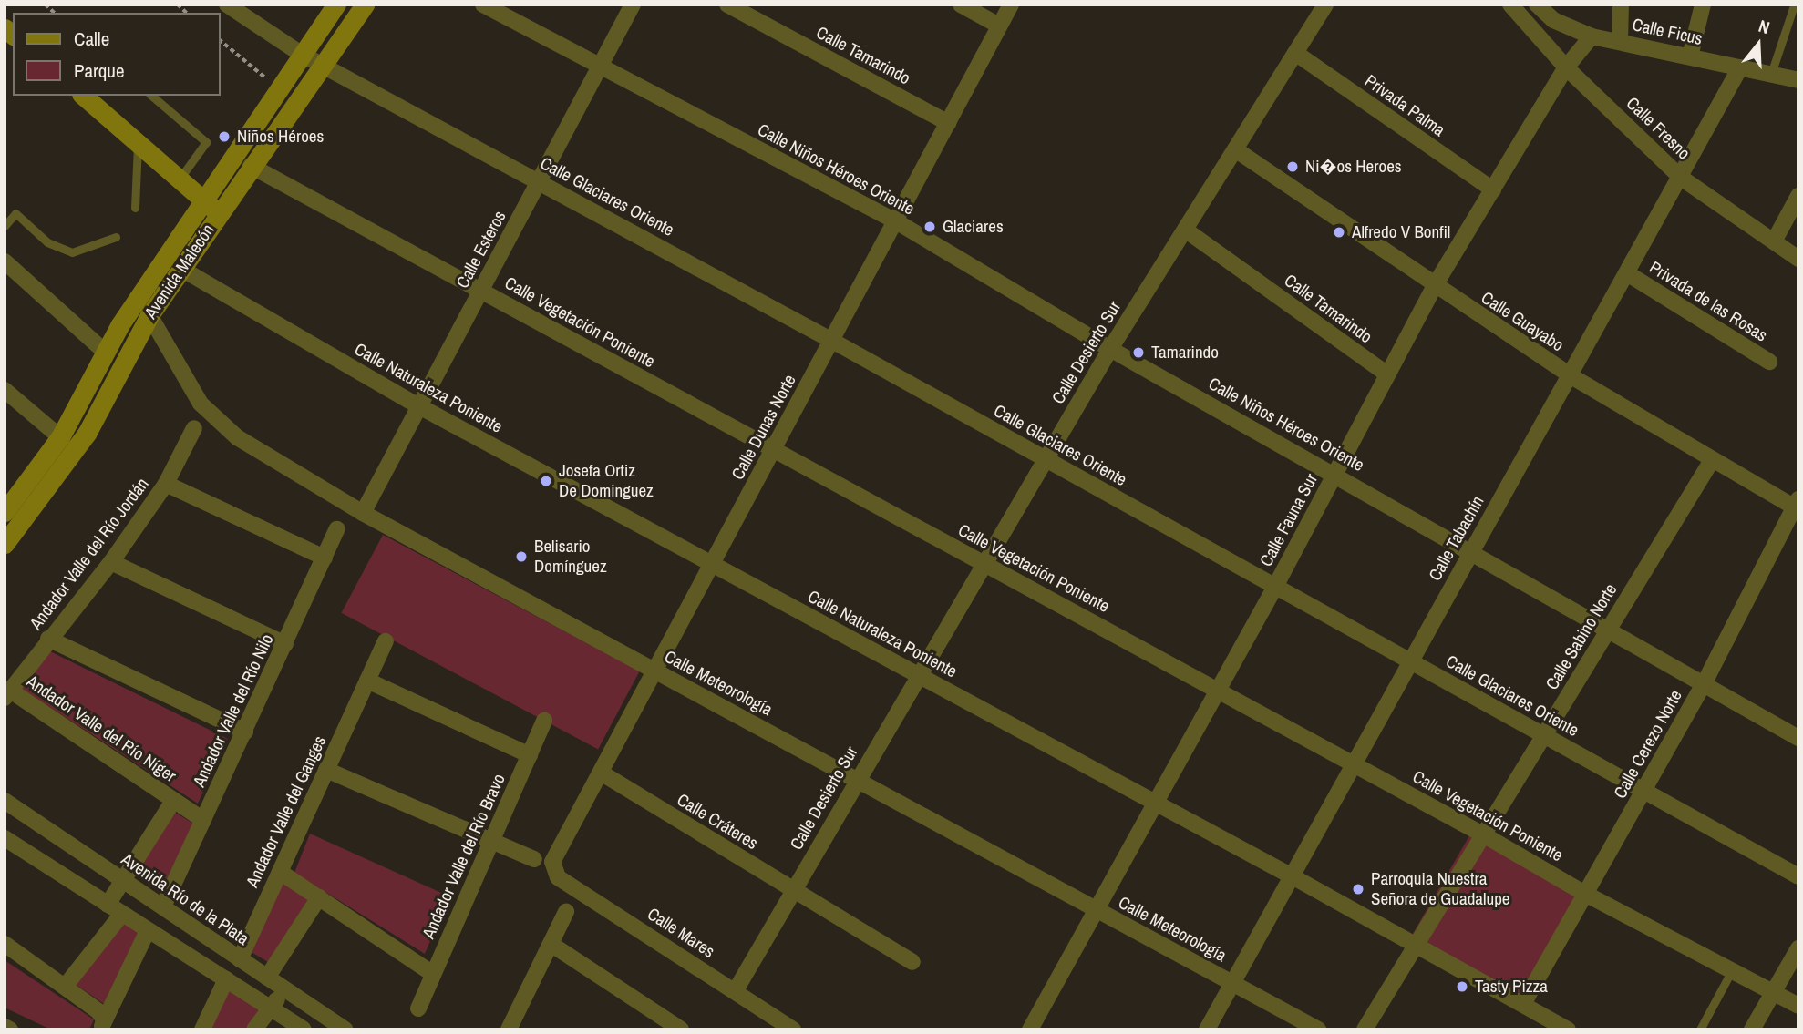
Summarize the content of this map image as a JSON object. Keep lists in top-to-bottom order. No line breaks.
{"streets":{"street":["Calle Ficus","Calle Tamarindo","Privada Palma","Calle Fresno","Calle Niños Héroes Oriente","Calle Glaciares Oriente","Calle Esteros","Avenida Malecón","Privada de las Rosas","Calle Guayabo","Calle Vegetación Poniente","Calle Desierto Sur","Calle Naturaleza Poniente","Calle Dunas Norte","Calle Fauna Sur","Calle Tabachín","Andador Valle del Río Jordán","Calle Sabino Norte","Calle Meteorología","Andador Valle del Río Nilo","Andador Valle del Río Níger","Calle Cerezo Norte","Andador Valle del Ganges","Calle Cráteres","Andador Valle del Río Bravo","Avenida Río de la Plata","Calle Mares"]},"crossings":[["Calle Ficus","Calle Fauna Sur"],["Calle Ficus","Calle Tabachín"],["Calle Tamarindo","Calle Desierto Sur"],["Calle Tamarindo","Calle Dunas Norte"],["Calle Tamarindo","Calle Fauna Sur"],["Privada Palma","Calle Desierto Sur"],["Privada Palma","Calle Fauna Sur"],["Calle Fresno","Calle Fauna Sur"],["Calle Fresno","Calle Tabachín"],["Calle Niños Héroes Oriente","Calle Esteros"],["Calle Niños Héroes Oriente","Calle Desierto Sur"],["Calle Niños Héroes Oriente","Calle Dunas Norte"],["Calle Niños Héroes Oriente","Calle Fauna Sur"],["Calle Niños Héroes Oriente","Calle Tabachín"],["Calle Niños Héroes Oriente","Calle Sabino Norte"],["Calle Niños Héroes Oriente","Calle Cerezo Norte"],["Calle Glaciares Oriente","Calle Esteros"],["Calle Glaciares Oriente","Avenida Malecón"],["Calle Glaciares Oriente","Calle Desierto Sur"],["Calle Glaciares Oriente","Calle Dunas Norte"],["Calle Glaciares Oriente","Calle Fauna Sur"],["Calle Glaciares Oriente","Calle Tabachín"],["Calle Glaciares Oriente","Calle Sabino Norte"],["Calle Glaciares Oriente","Calle Cerezo Norte"],["Calle Esteros","Calle Vegetación Poniente"],["Calle Esteros","Calle Naturaleza Poniente"],["Calle Esteros","Calle Meteorología"],["Avenida Malecón","Calle Vegetación Poniente"],["Avenida Malecón","Calle Naturaleza Poniente"],["Avenida Malecón","Calle Meteorología"],["Privada de las Rosas","Calle Tabachín"],["Calle Guayabo","Calle Desierto Sur"],["Calle Guayabo","Calle Fauna Sur"],["Calle Guayabo","Calle Tabachín"],["Calle Guayabo","Calle Sabino Norte"],["Calle Guayabo","Calle Cerezo Norte"],["Calle Vegetación Poniente","Calle Desierto Sur"],["Calle Vegetación Poniente","Calle Dunas Norte"],["Calle Vegetación Poniente","Calle Fauna Sur"],["Calle Vegetación Poniente","Calle Tabachín"],["Calle Vegetación Poniente","Calle Sabino Norte"],["Calle Vegetación Poniente","Calle Cerezo Norte"],["Calle Desierto Sur","Calle Naturaleza Poniente"],["Calle Desierto Sur","Calle Meteorología"],["Calle Desierto Sur","Calle Cráteres"],["Calle Desierto Sur","Calle Mares"],["Calle Naturaleza Poniente","Calle Dunas Norte"],["Calle Naturaleza Poniente","Calle Fauna Sur"],["Calle Naturaleza Poniente","Calle Tabachín"],["Calle Naturaleza Poniente","Calle Sabino Norte"],["Calle Naturaleza Poniente","Calle Cerezo Norte"],["Calle Dunas Norte","Calle Meteorología"],["Calle Dunas Norte","Calle Cráteres"],["Calle Dunas Norte","Calle Mares"],["Calle Fauna Sur","Calle Meteorología"],["Calle Tabachín","Calle Meteorología"],["Andador Valle del Río Jordán","Andador Valle del Río Níger"],["Andador Valle del Río Nilo","Andador Valle del Río Níger"],["Andador Valle del Río Nilo","Avenida Río de la Plata"],["Andador Valle del Ganges","Avenida Río de la Plata"]],"places":["Niños Héroes","Ni�os Heroes","Glaciares","Alfredo V Bonfil","Tamarindo","Josefa Ortiz De Dominguez","Belisario Domínguez","Parroquia Nuestra Señora de Guadalupe","Tasty Pizza"],"legend":["Calle","Parque"],"north":"top"}
